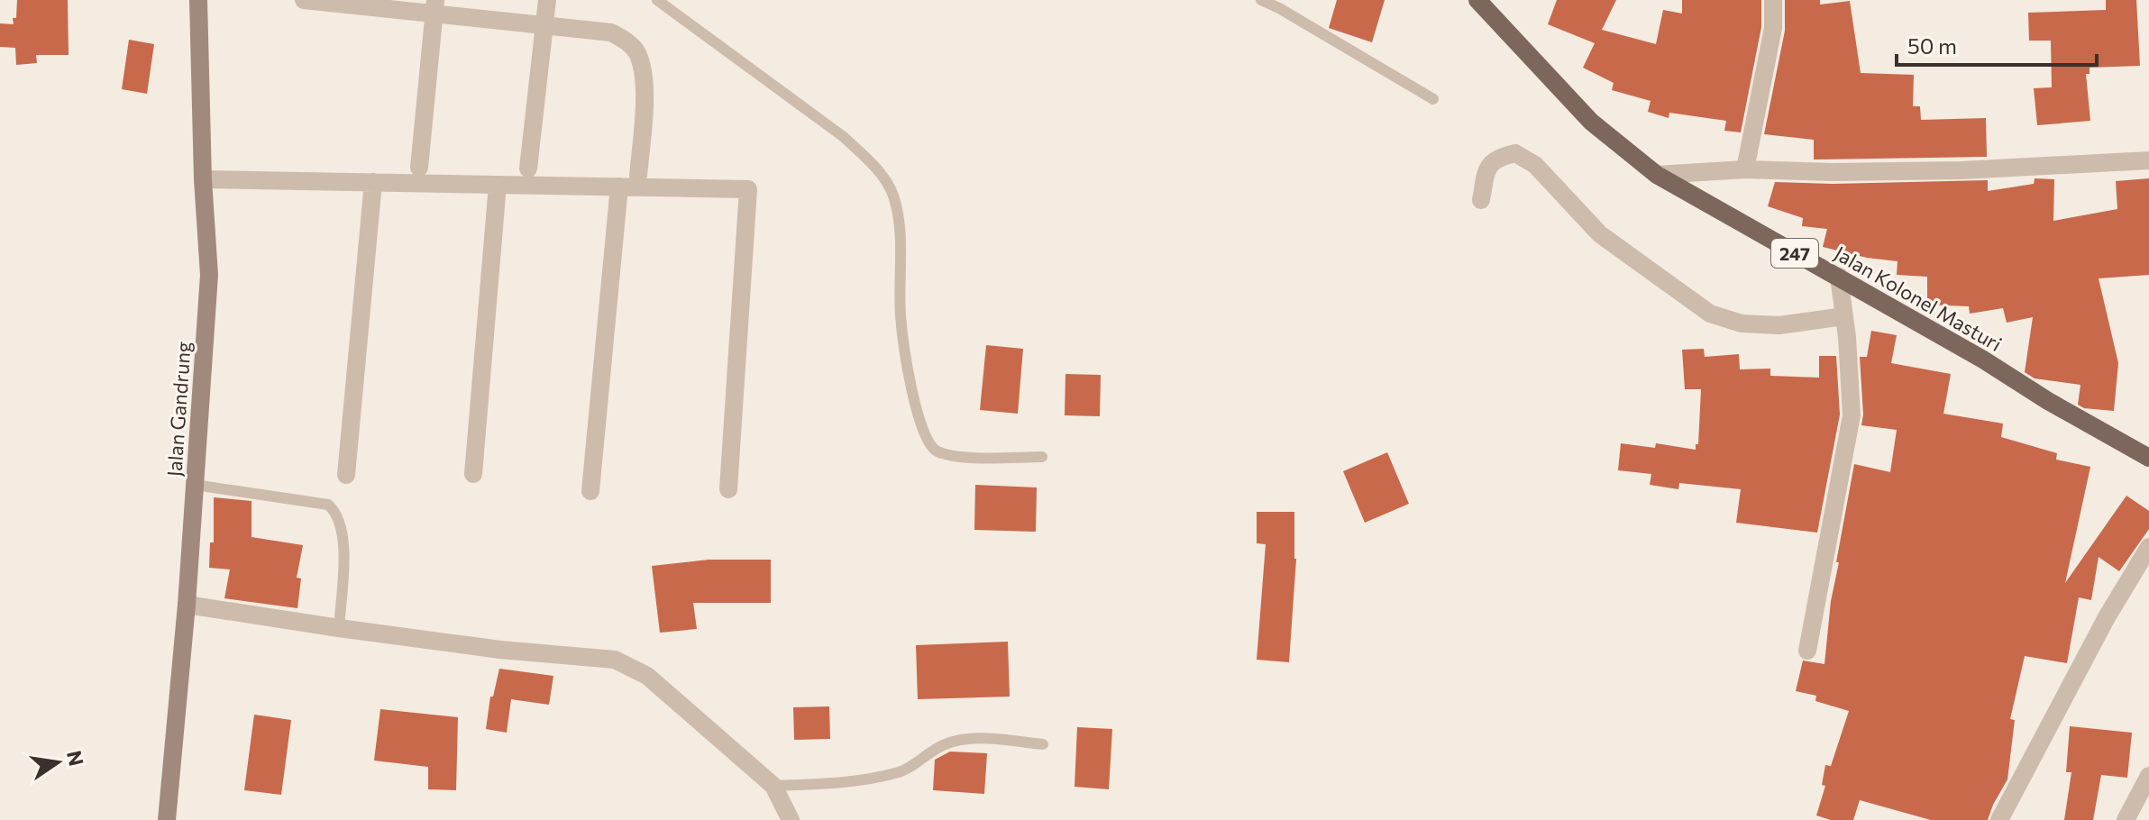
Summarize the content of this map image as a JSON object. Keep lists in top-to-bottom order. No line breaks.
{"streets":{"main road":["247","Jalan Kolonel Masturi"],"street":["Jalan Gandrung"]},"scale_bar":"50 m","north":"right"}
